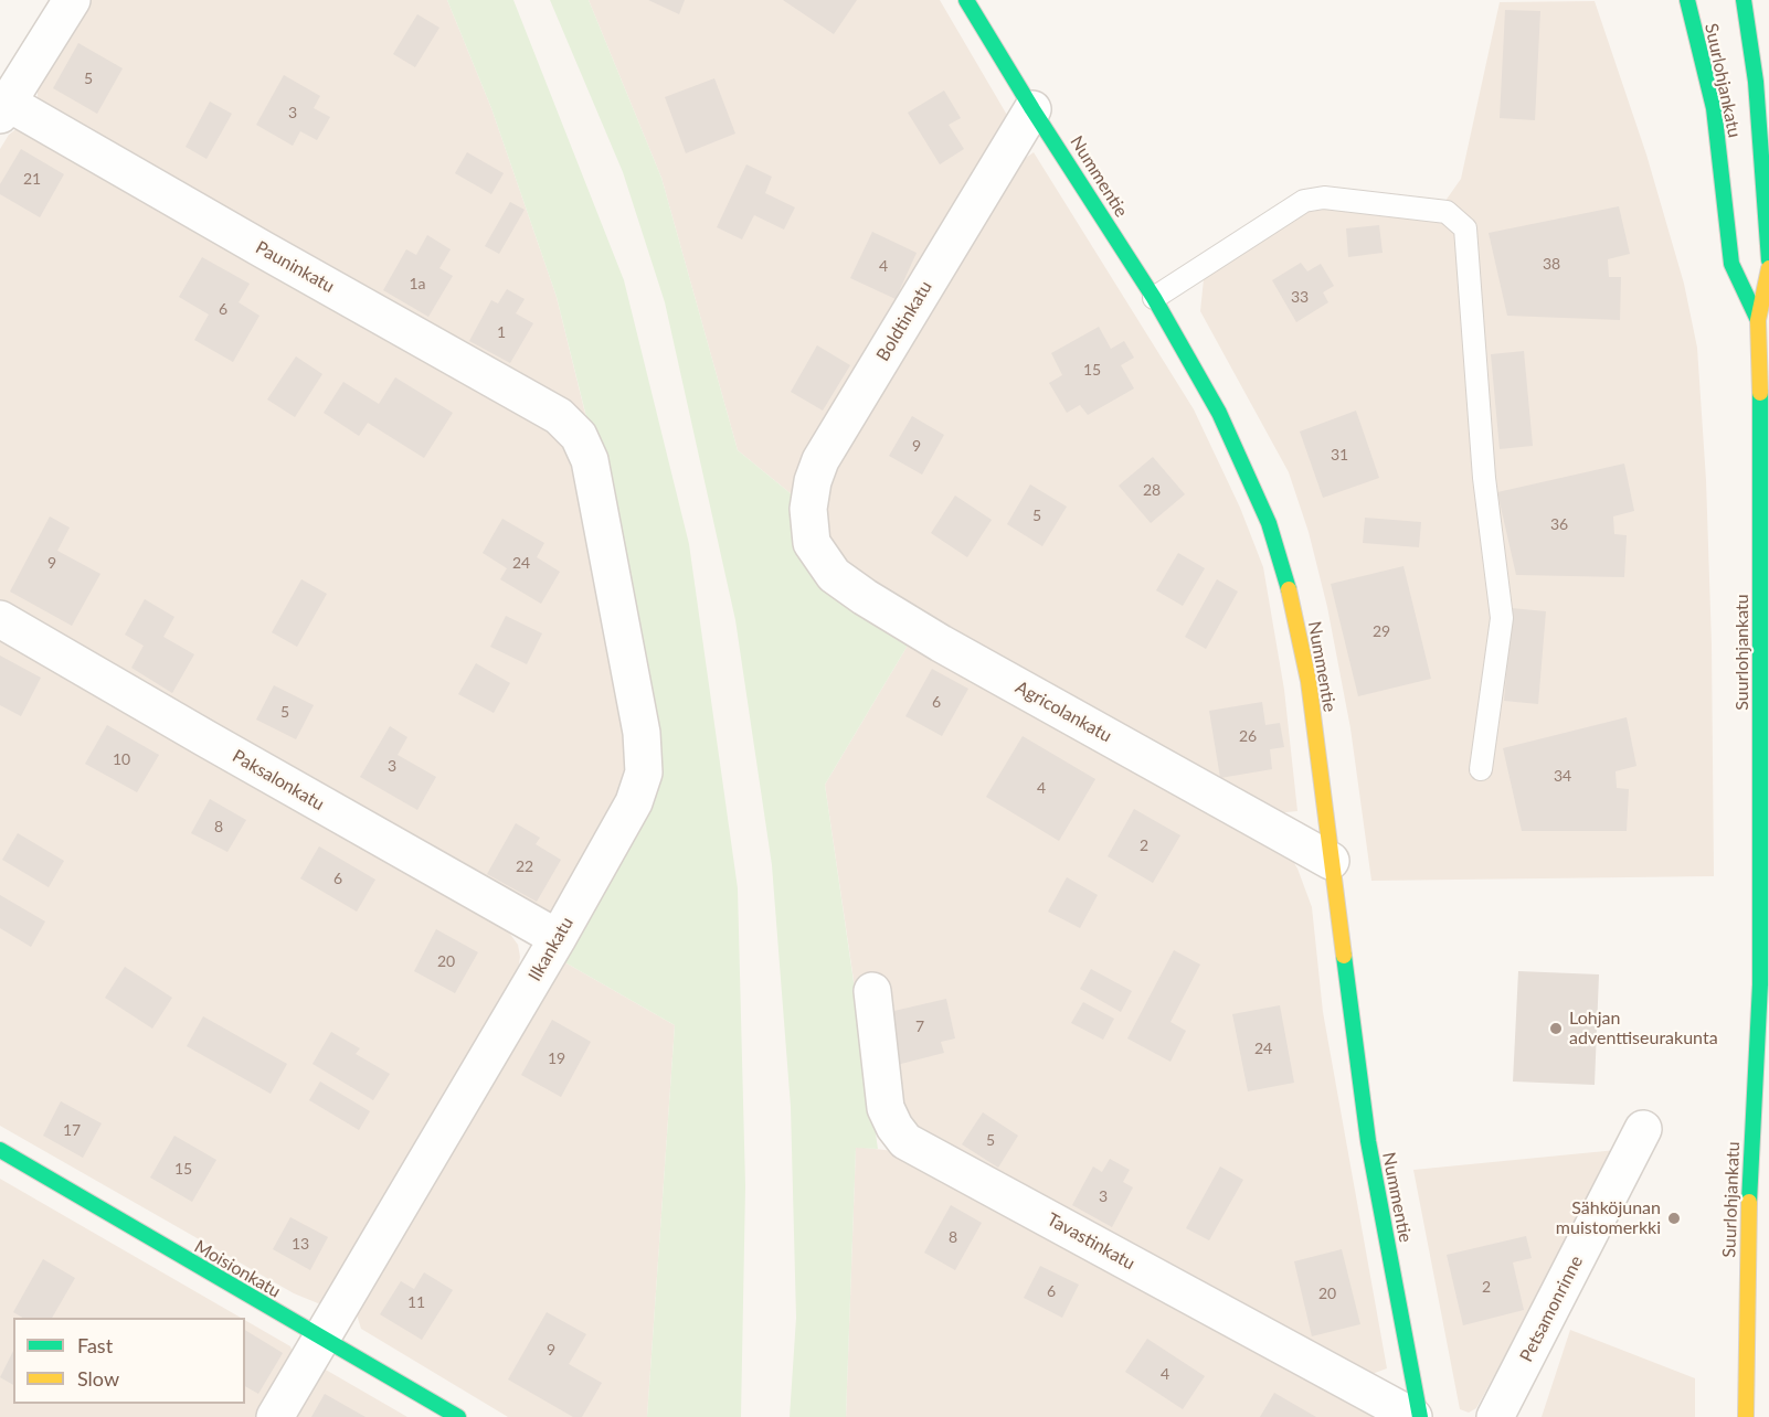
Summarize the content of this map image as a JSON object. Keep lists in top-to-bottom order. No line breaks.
{"streets":{"street":["Suurlohjankatu","Nummentie","Pauninkatu","Boldtinkatu","Agricolankatu","Paksalonkatu","Ilkankatu","Tavastinkatu","Moisionkatu","Petsamonrinne"]},"crossings":[["Nummentie","Boldtinkatu"],["Nummentie","Agricolankatu"],["Pauninkatu","Ilkankatu"],["Boldtinkatu","Agricolankatu"],["Paksalonkatu","Ilkankatu"],["Ilkankatu","Moisionkatu"]],"places":["Lohjan adventtiseurakunta","Sähköjunan muistomerkki"],"house_numbers":["5","3","21","38","4","1a","33","6","1","15","9","31","28","5","36","9","24","29","6","5","26","10","3","34","4","8","2","22","6","20","7","24","19","17","5","15","3","8","13","2","6","20","11","9","4"],"legend":["Fast","Slow"]}
